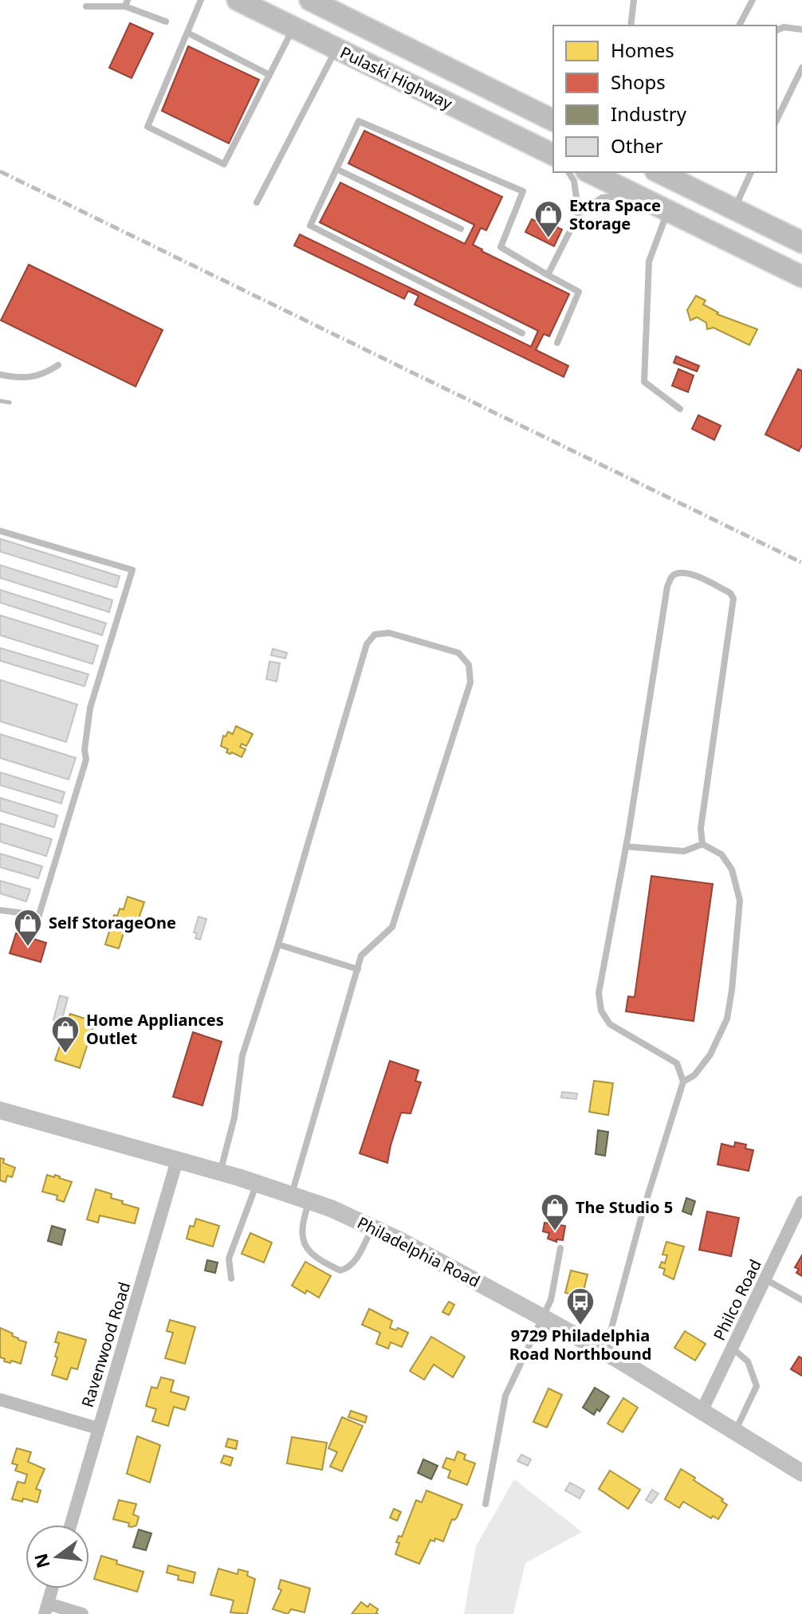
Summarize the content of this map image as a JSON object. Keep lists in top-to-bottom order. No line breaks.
{"streets":{"highway":["Pulaski Highway"],"main road":["Philadelphia Road"],"street":["Philco Road","Ravenwood Road"]},"crossings":[["Philadelphia Road","Philco Road"],["Philadelphia Road","Ravenwood Road"]],"places":{"shop":["Extra Space Storage","Self StorageOne","Home Appliances Outlet","The Studio 5"],"bus stop":["9729 Philadelphia Road Northbound"]},"legend":["Homes","Shops","Industry","Other"],"north":"left"}
